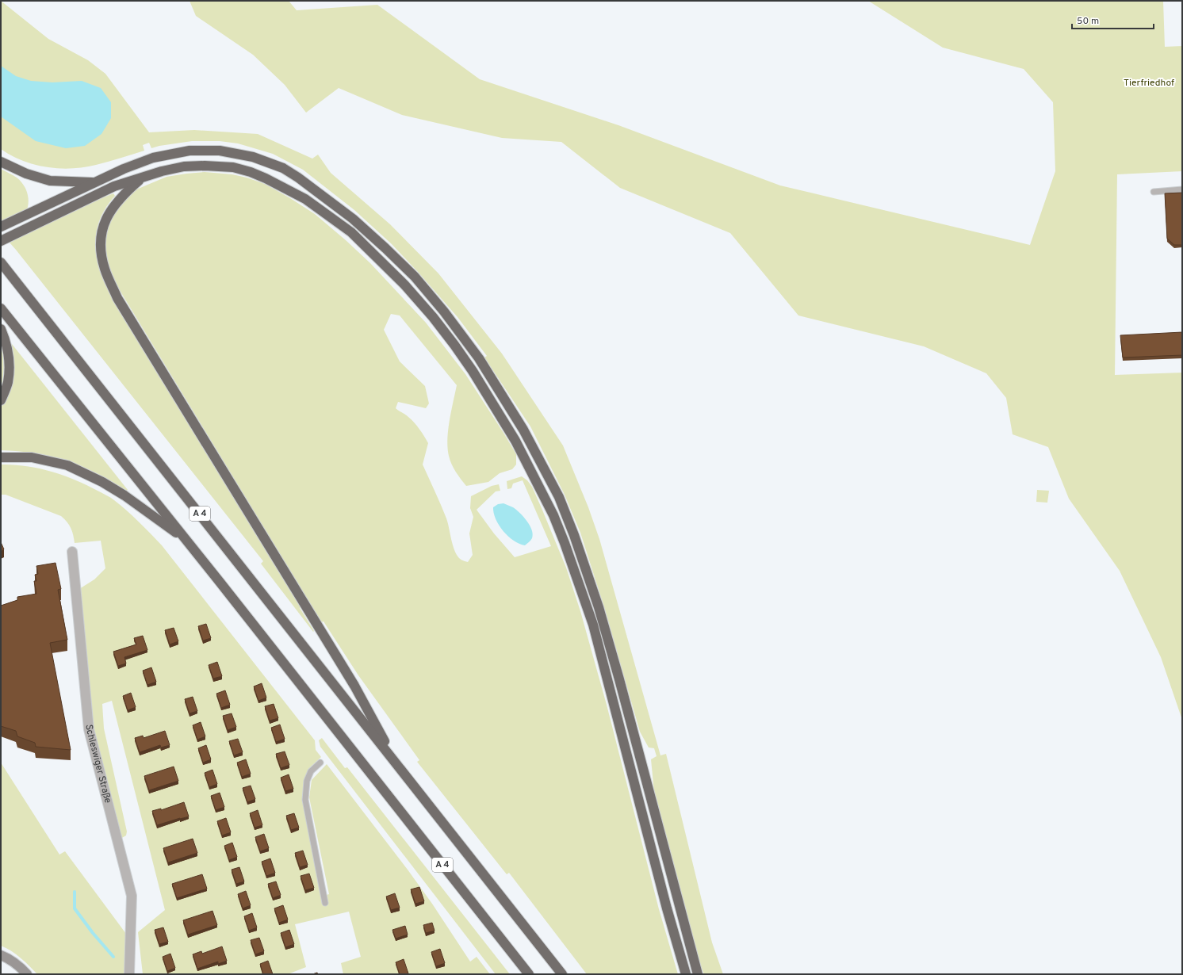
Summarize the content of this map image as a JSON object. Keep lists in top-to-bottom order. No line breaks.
{"streets":{"highway":["A 4"],"street":["Schleswiger Straße"]},"parks":["Tierfriedhof"],"scale_bar":"50 m"}
